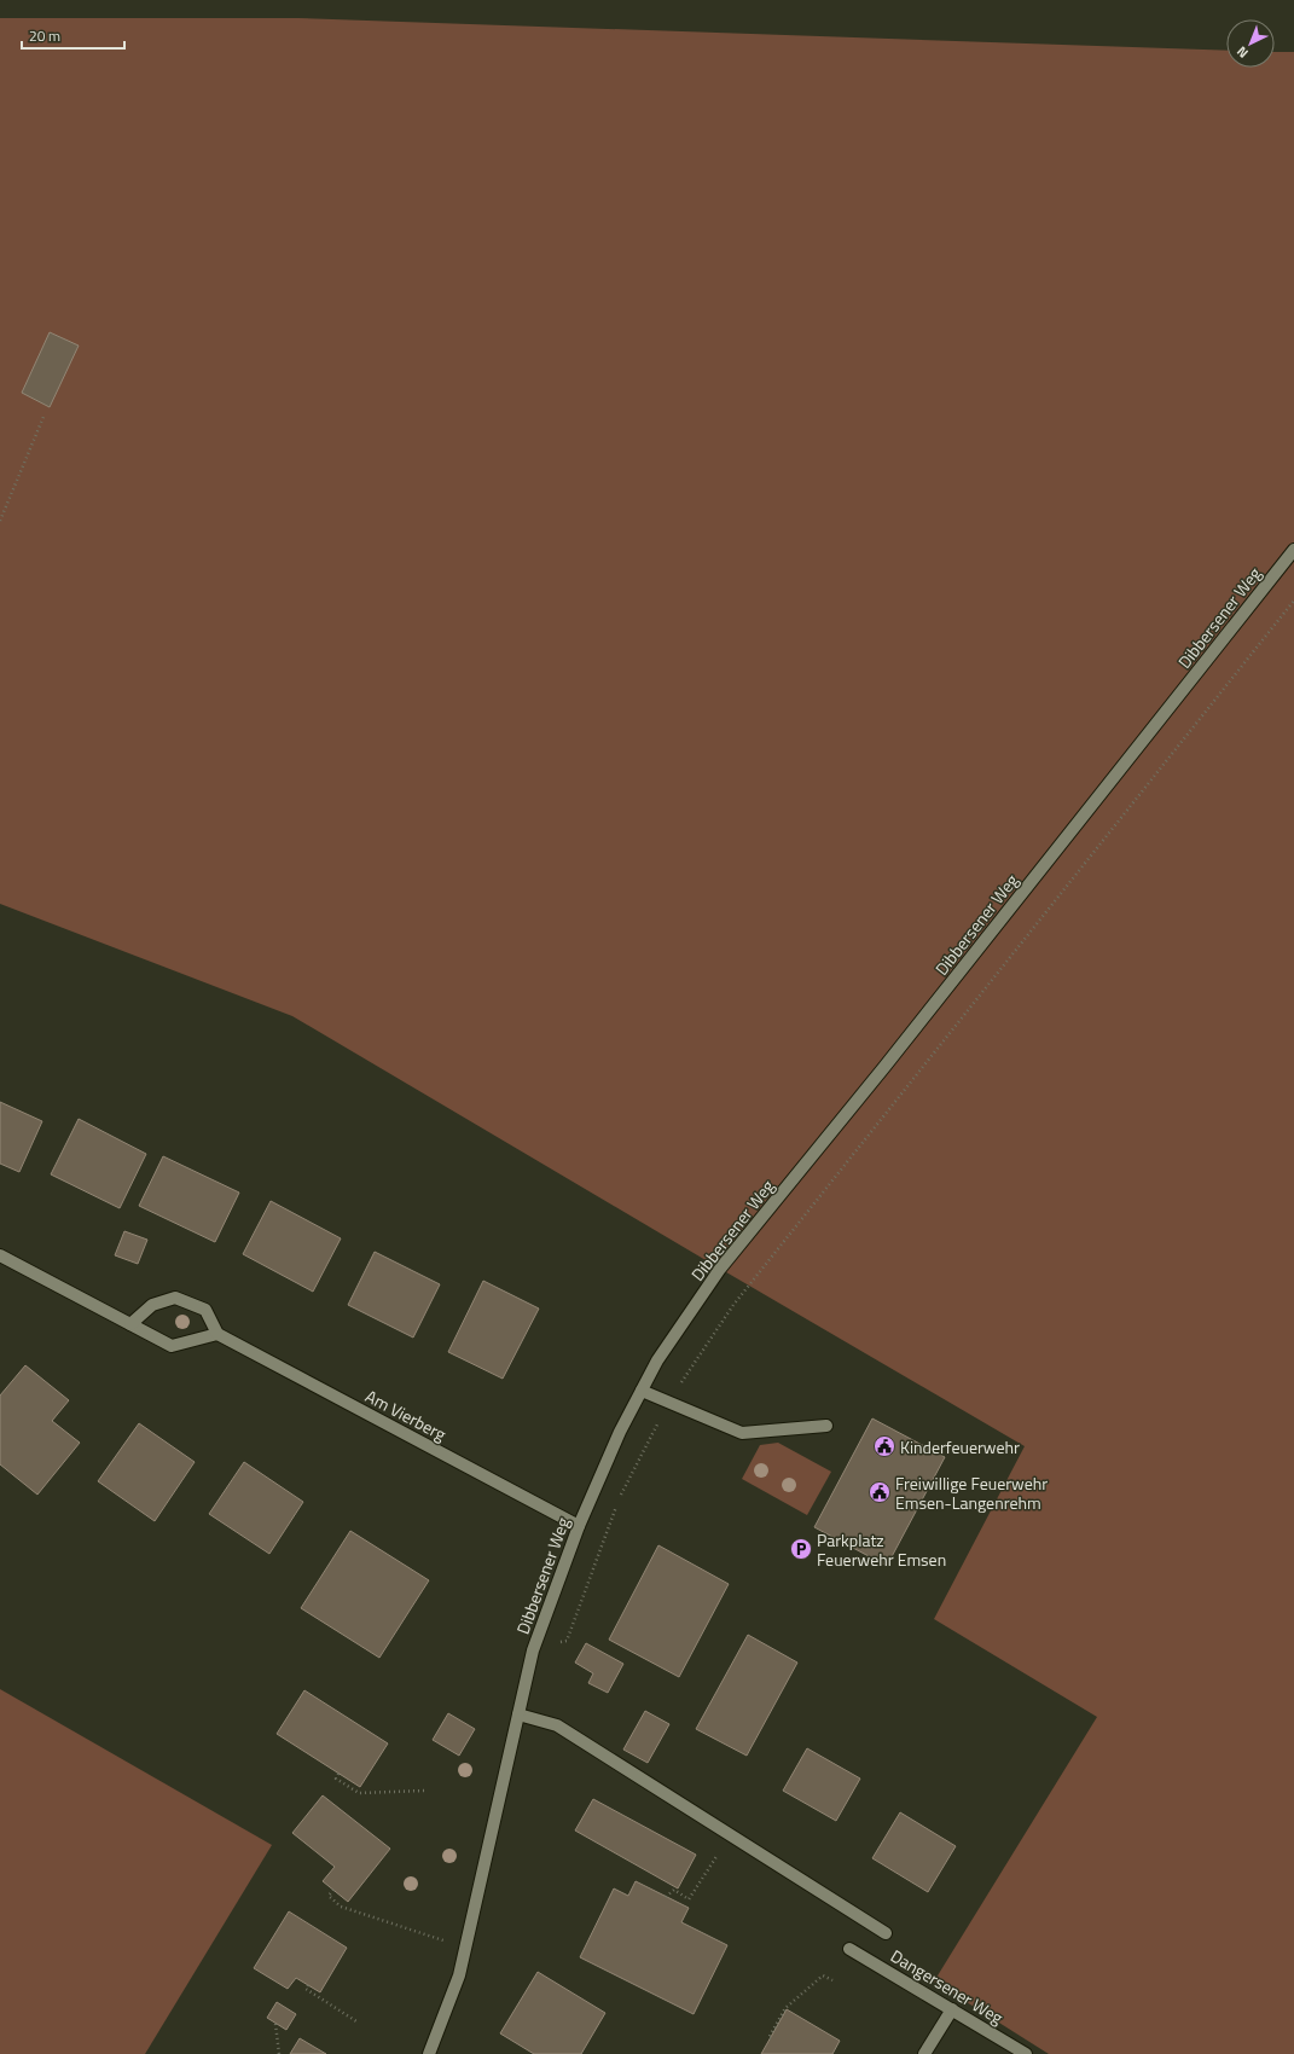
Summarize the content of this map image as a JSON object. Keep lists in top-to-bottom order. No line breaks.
{"streets":{"street":["Dibbersener Weg","Am Vierberg","Dangersener Weg"]},"crossings":[["Dibbersener Weg","Am Vierberg"]],"places":{"public building":["Kinderfeuerwehr","Freiwillige Feuerwehr Emsen-Langenrehm"],"parking":["Parkplatz Feuerwehr Emsen"]},"scale_bar":"20 m","north":"bottom left"}
